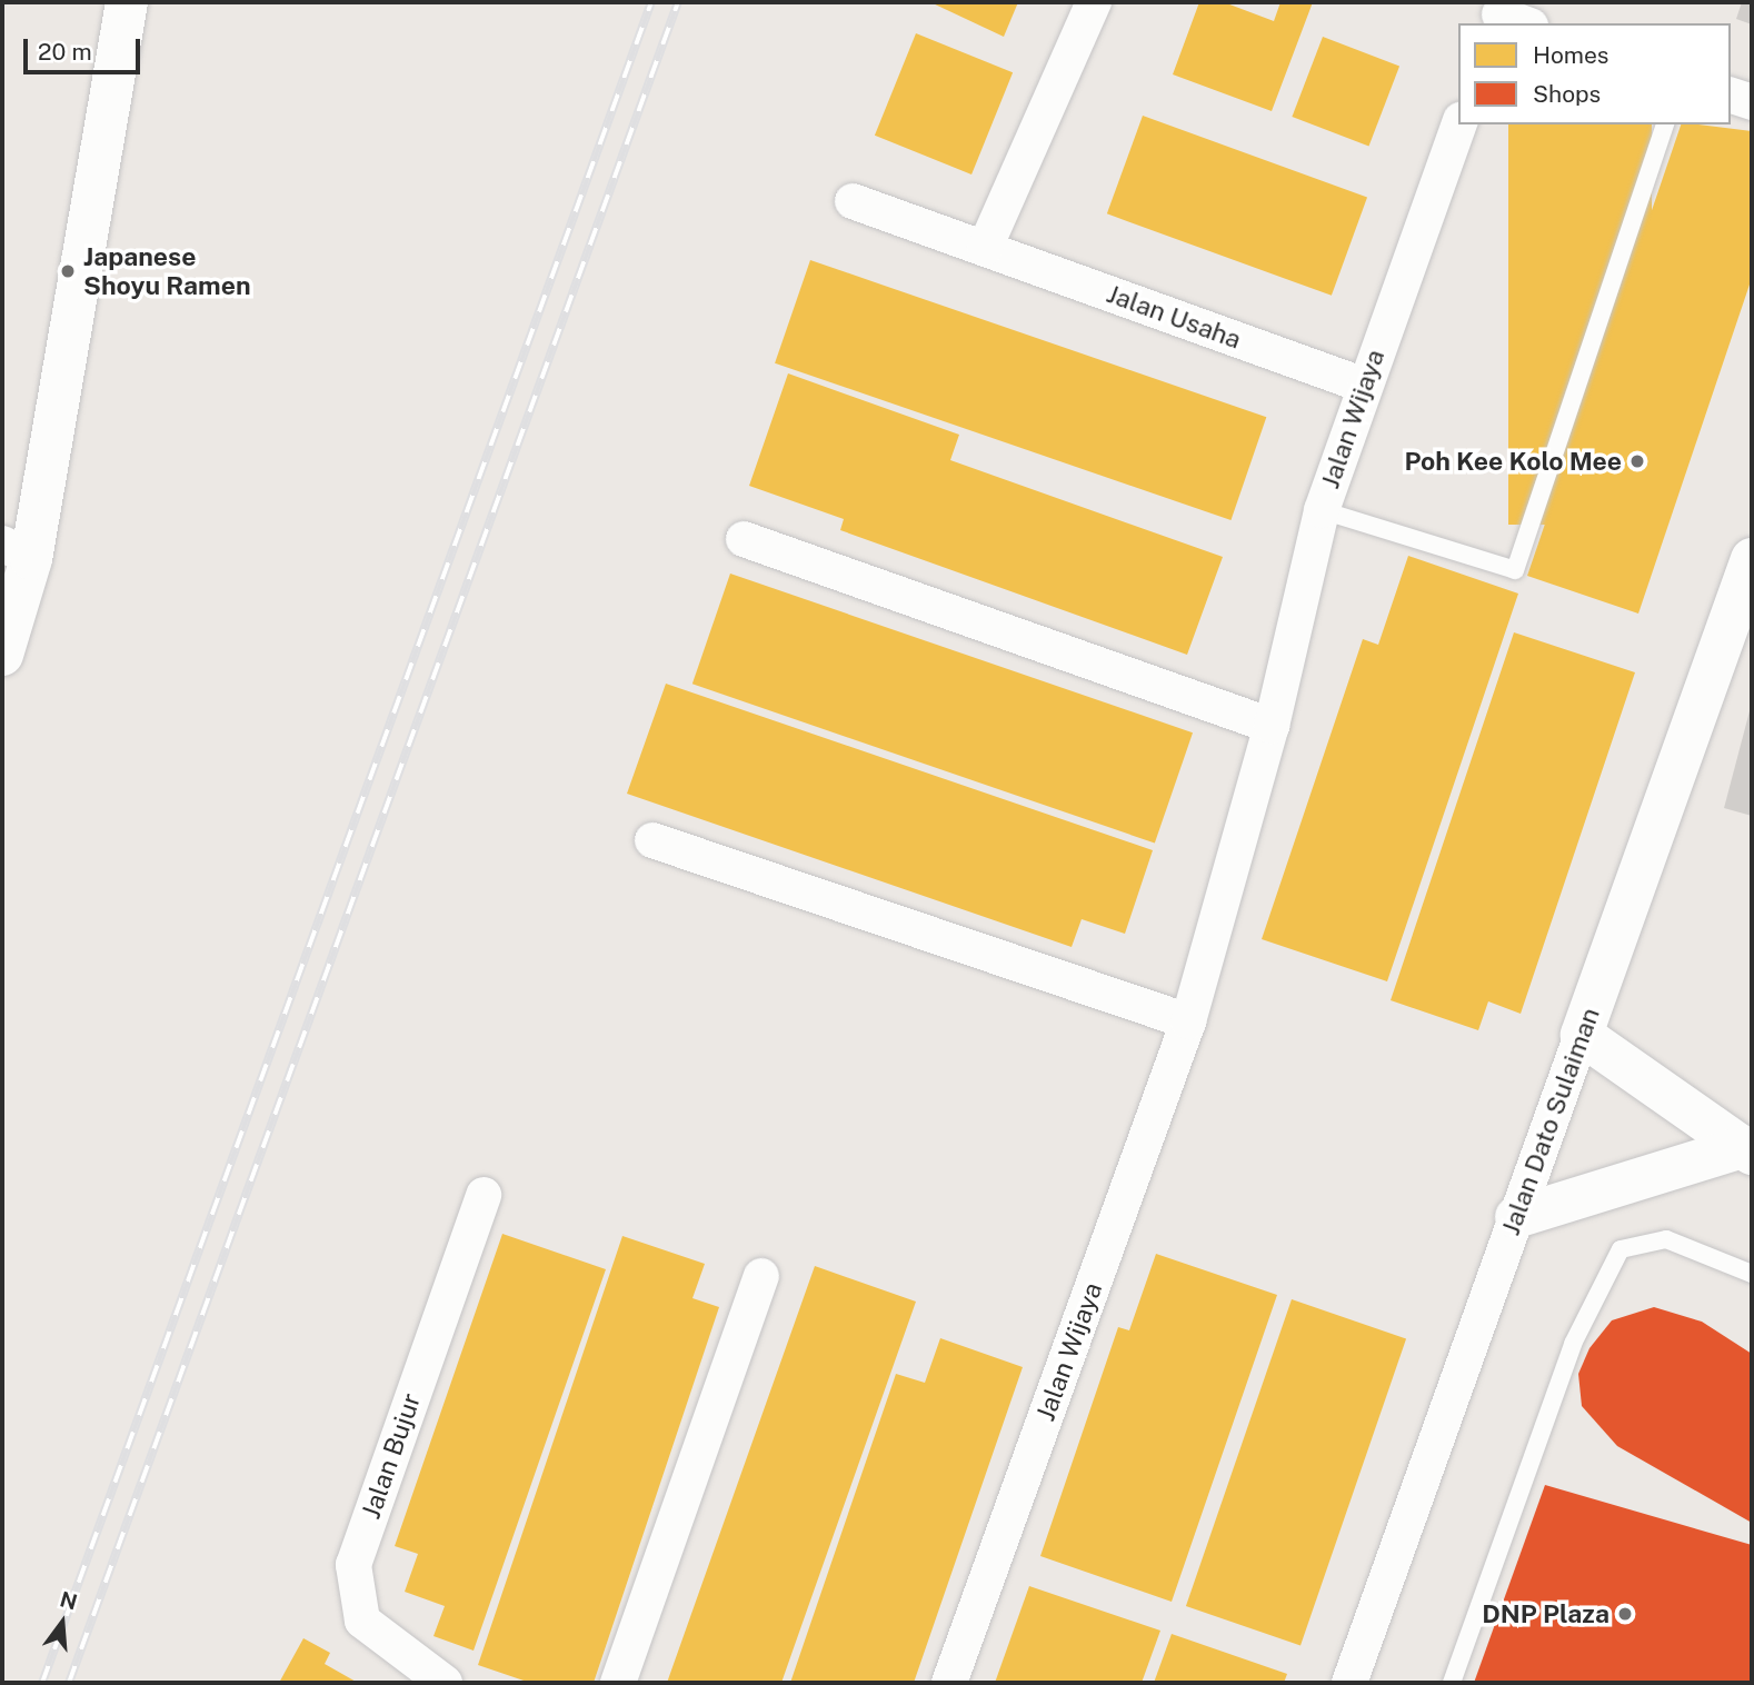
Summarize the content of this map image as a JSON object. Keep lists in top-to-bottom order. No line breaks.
{"streets":{"street":["Jalan Usaha","Jalan Wijaya","Jalan Dato Sulaiman","Jalan Bujur"]},"crossings":[["Jalan Usaha","Jalan Wijaya"]],"places":["Japanese Shoyu Ramen","Poh Kee Kolo Mee","DNP Plaza"],"legend":["Homes","Shops"],"scale_bar":"20 m","north":"top"}
